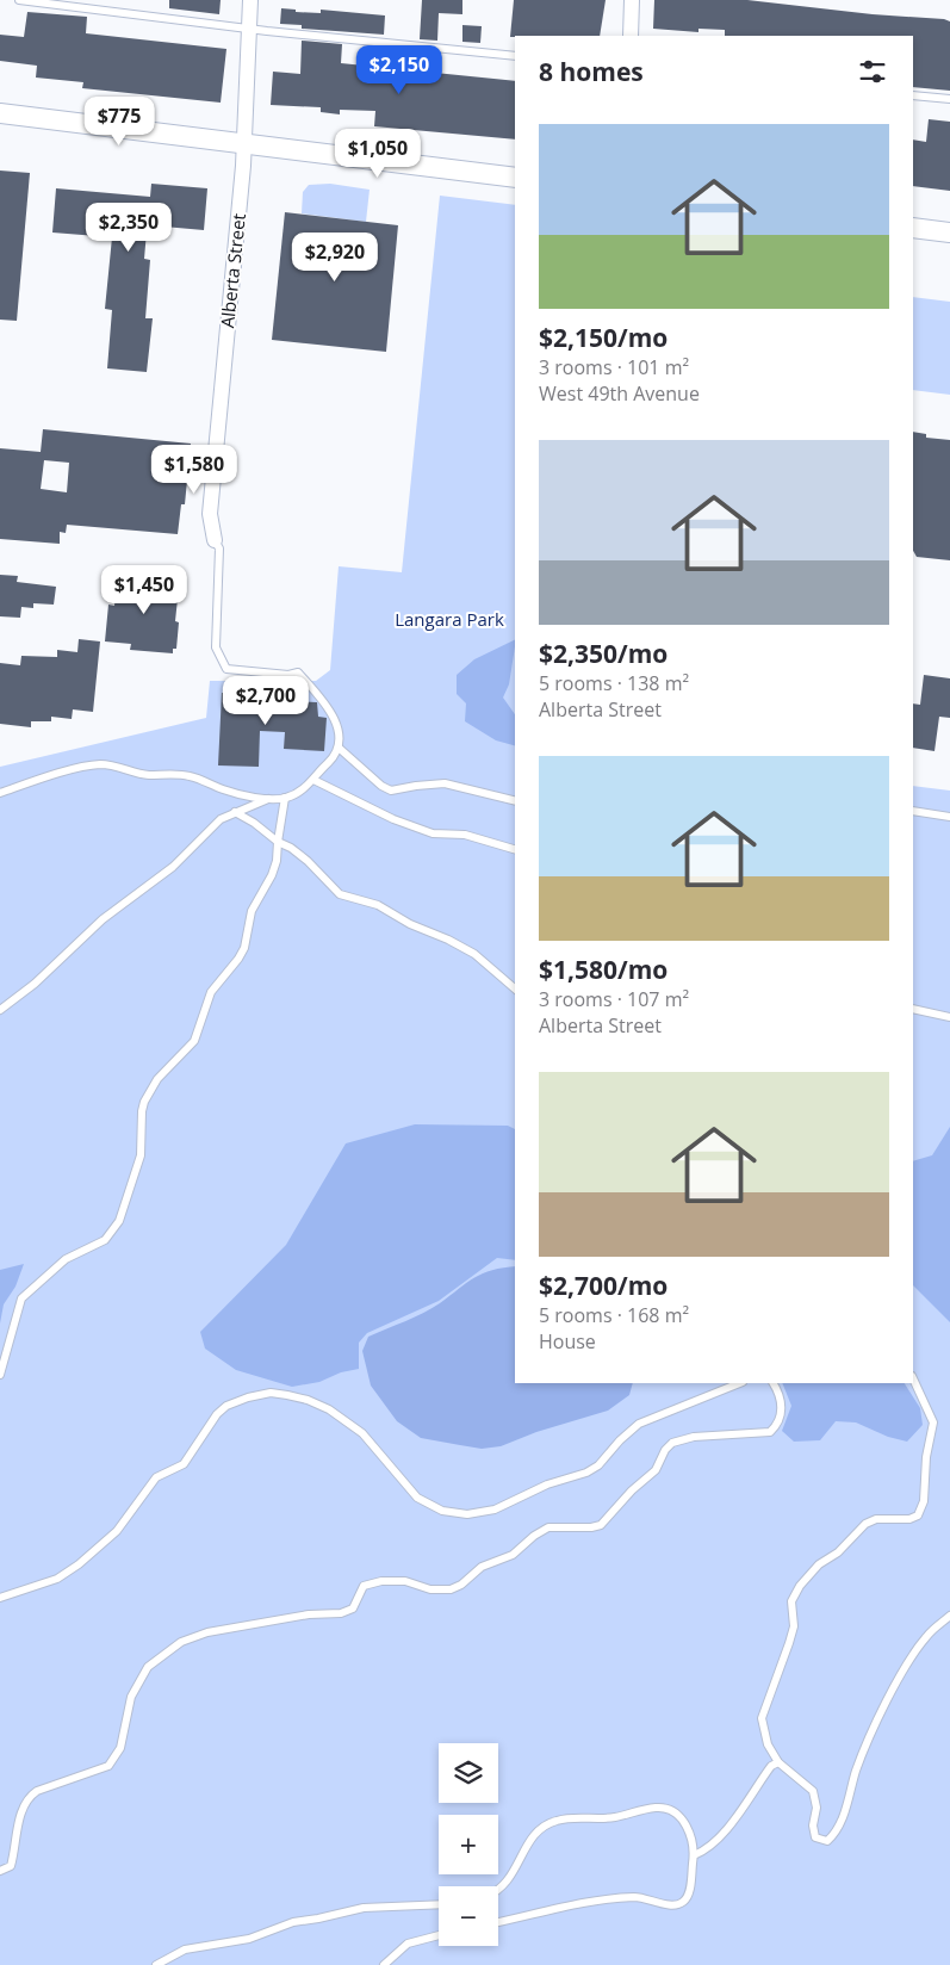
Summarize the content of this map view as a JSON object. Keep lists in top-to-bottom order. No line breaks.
{"streets":{"street":["Alberta Street"]},"parks":["Langara Park"],"page":{"heading":"8 homes","price":["$2,150","$775","$1,050","$2,350","$2,920","$1,580","$1,450","$2,700"],"list":[{"name":"$2,150/mo","note":"3 rooms · 101 m² · West 49th Avenue"},{"name":"$2,350/mo","note":"5 rooms · 138 m² · Alberta Street"},{"name":"$1,580/mo","note":"3 rooms · 107 m² · Alberta Street"},{"name":"$2,700/mo","note":"5 rooms · 168 m² · House"}],"map_buttons":["+","−"]}}
